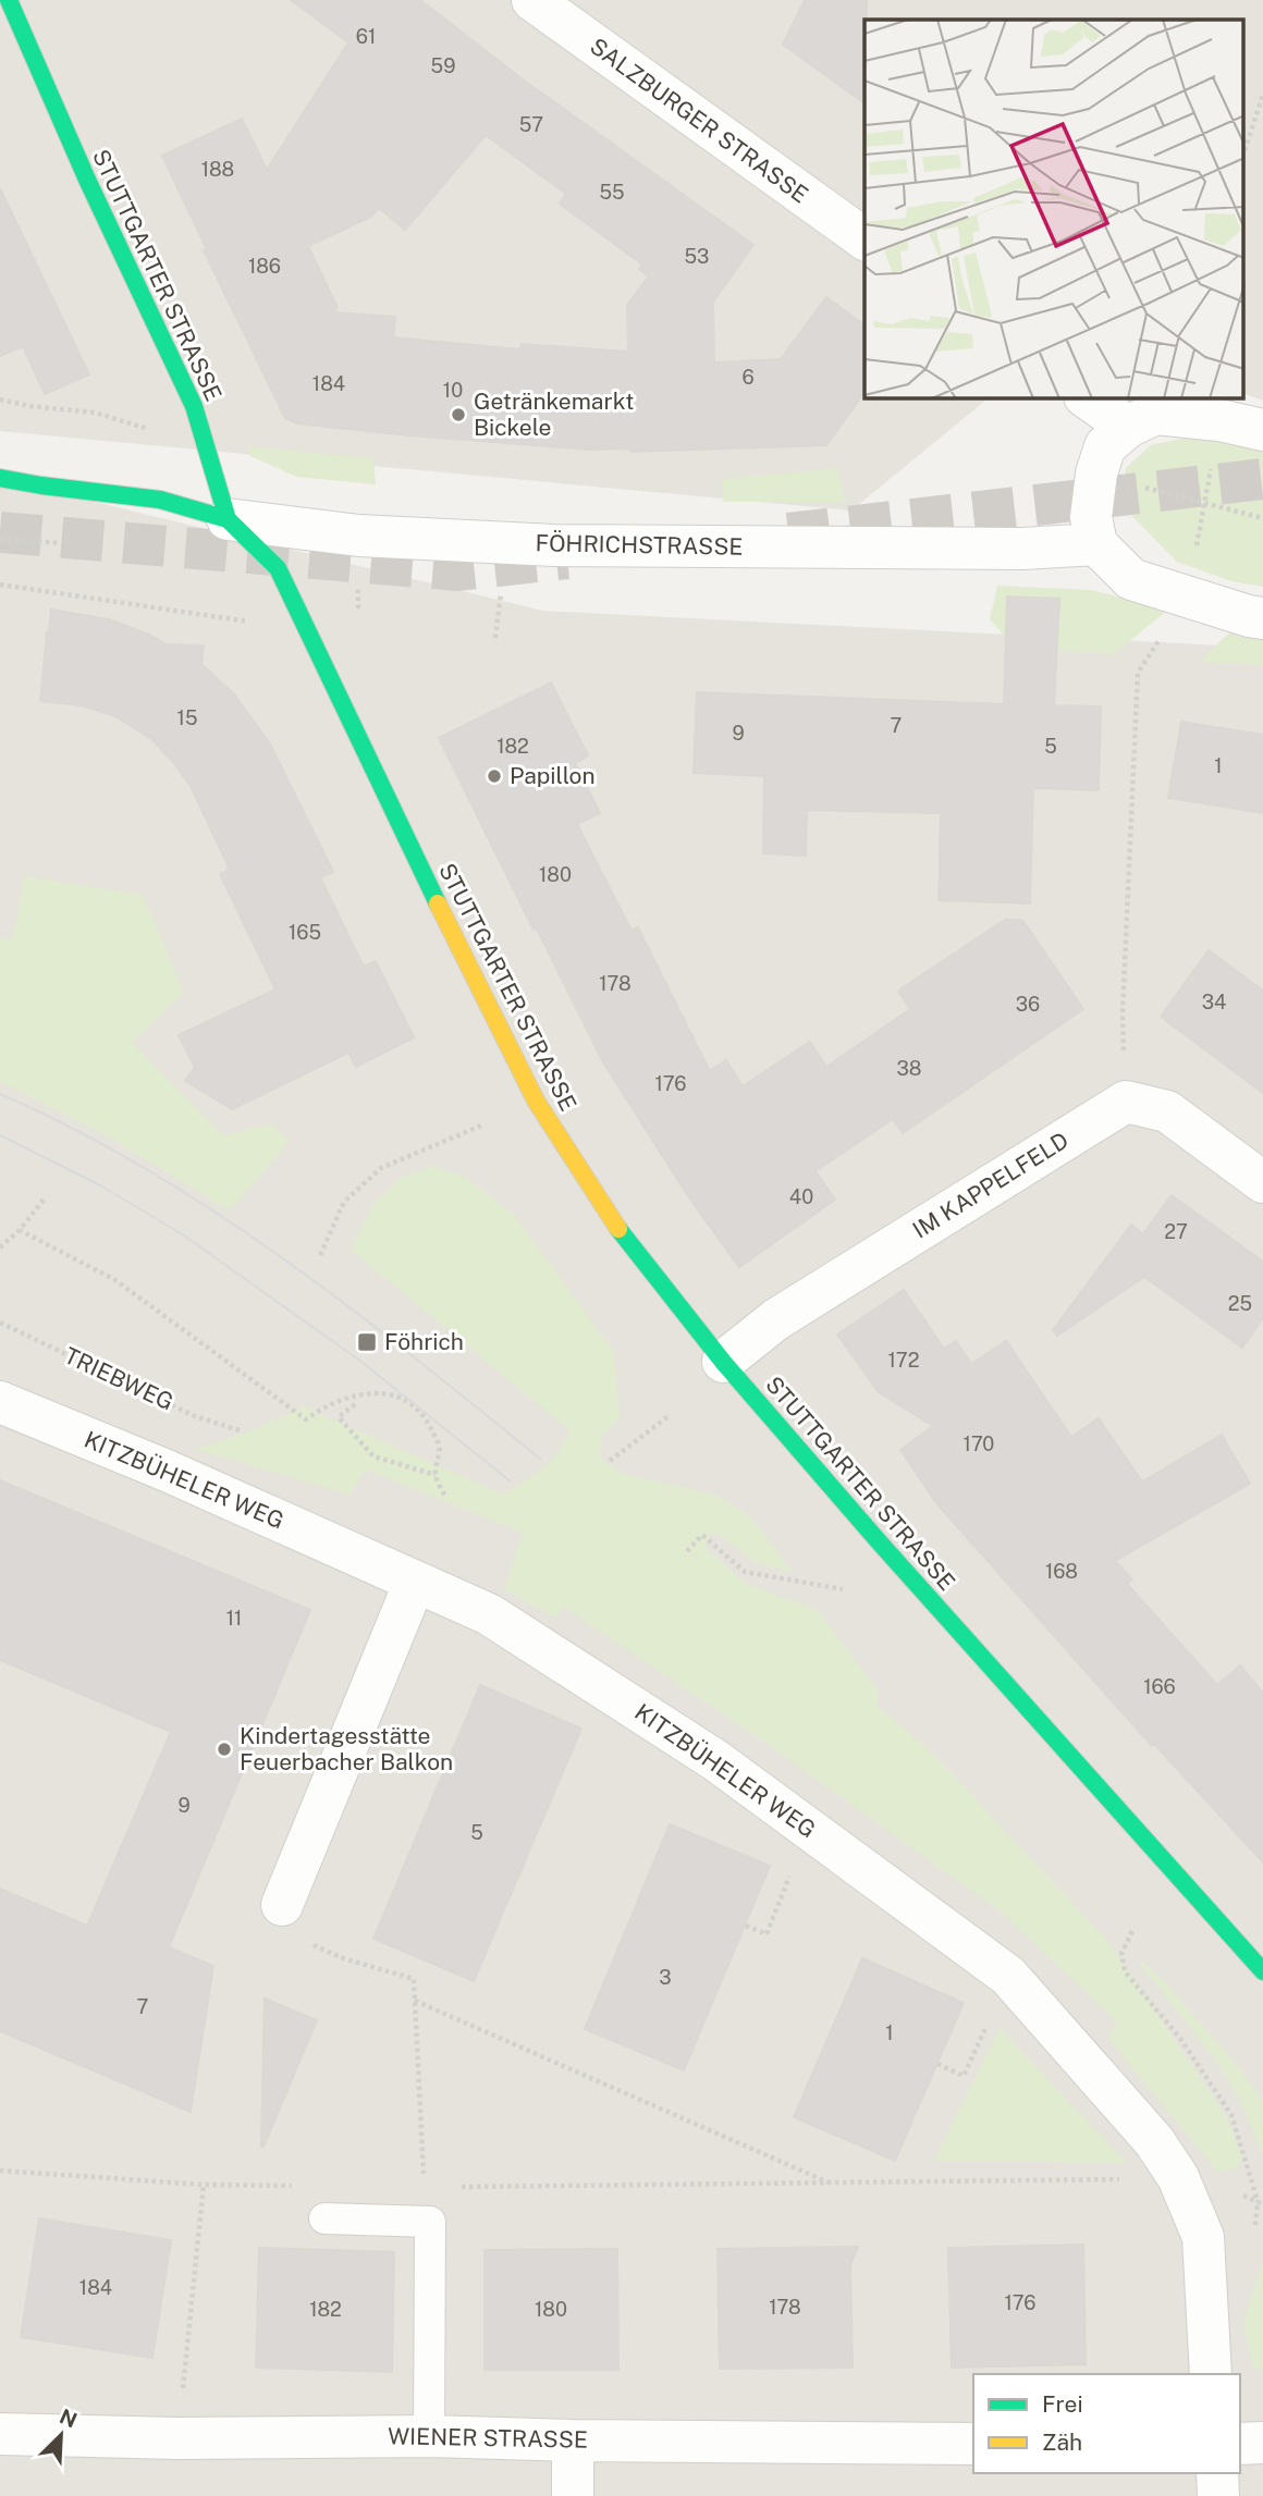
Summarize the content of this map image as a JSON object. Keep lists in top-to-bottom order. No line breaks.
{"streets":{"main road":["STUTTGARTER STRASSE","FÖHRICHSTRASSE"],"street":["SALZBURGER STRASSE","IM KAPPELFELD","KITZBÜHELER WEG","WIENER STRASSE"],"path":["TRIEBWEG"]},"crossings":[["STUTTGARTER STRASSE","FÖHRICHSTRASSE"],["STUTTGARTER STRASSE","IM KAPPELFELD"]],"places":{"other":["Getränkemarkt Bickele","Papillon","Kindertagesstätte Feuerbacher Balkon"],"transit":["Föhrich"]},"house_numbers":["61","59","57","188","55","53","186","6","184","10","15","7","9","182","5","1","180","165","178","34","36","38","176","40","27","25","172","170","168","11","166","9","5","3","7","1","184","176","178","182","180"],"legend":["Frei","Zäh"],"north":"top right"}
